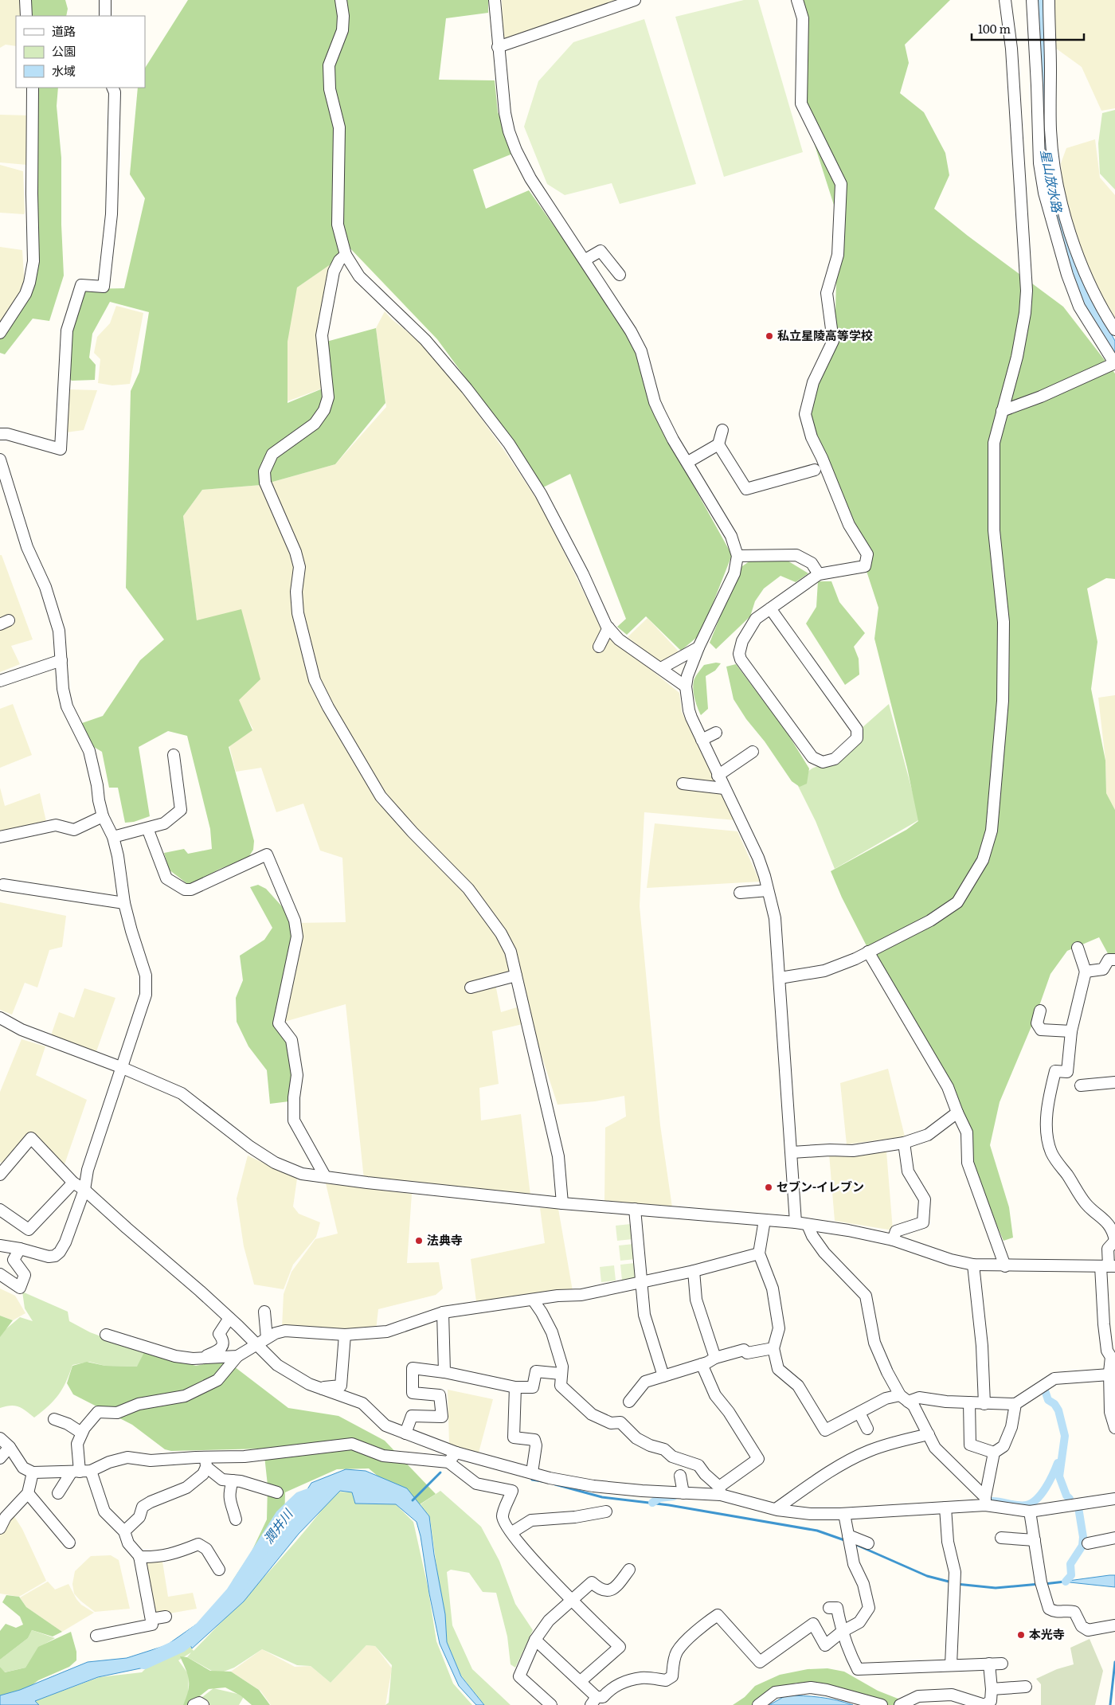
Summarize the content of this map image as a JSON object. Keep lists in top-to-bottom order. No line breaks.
{"water":["星山放水路","潤井川"],"places":["私立星陵高等学校","セブン-イレブン","法典寺","本光寺"],"legend":["道路","公園","水域"],"scale_bar":"100 m"}
